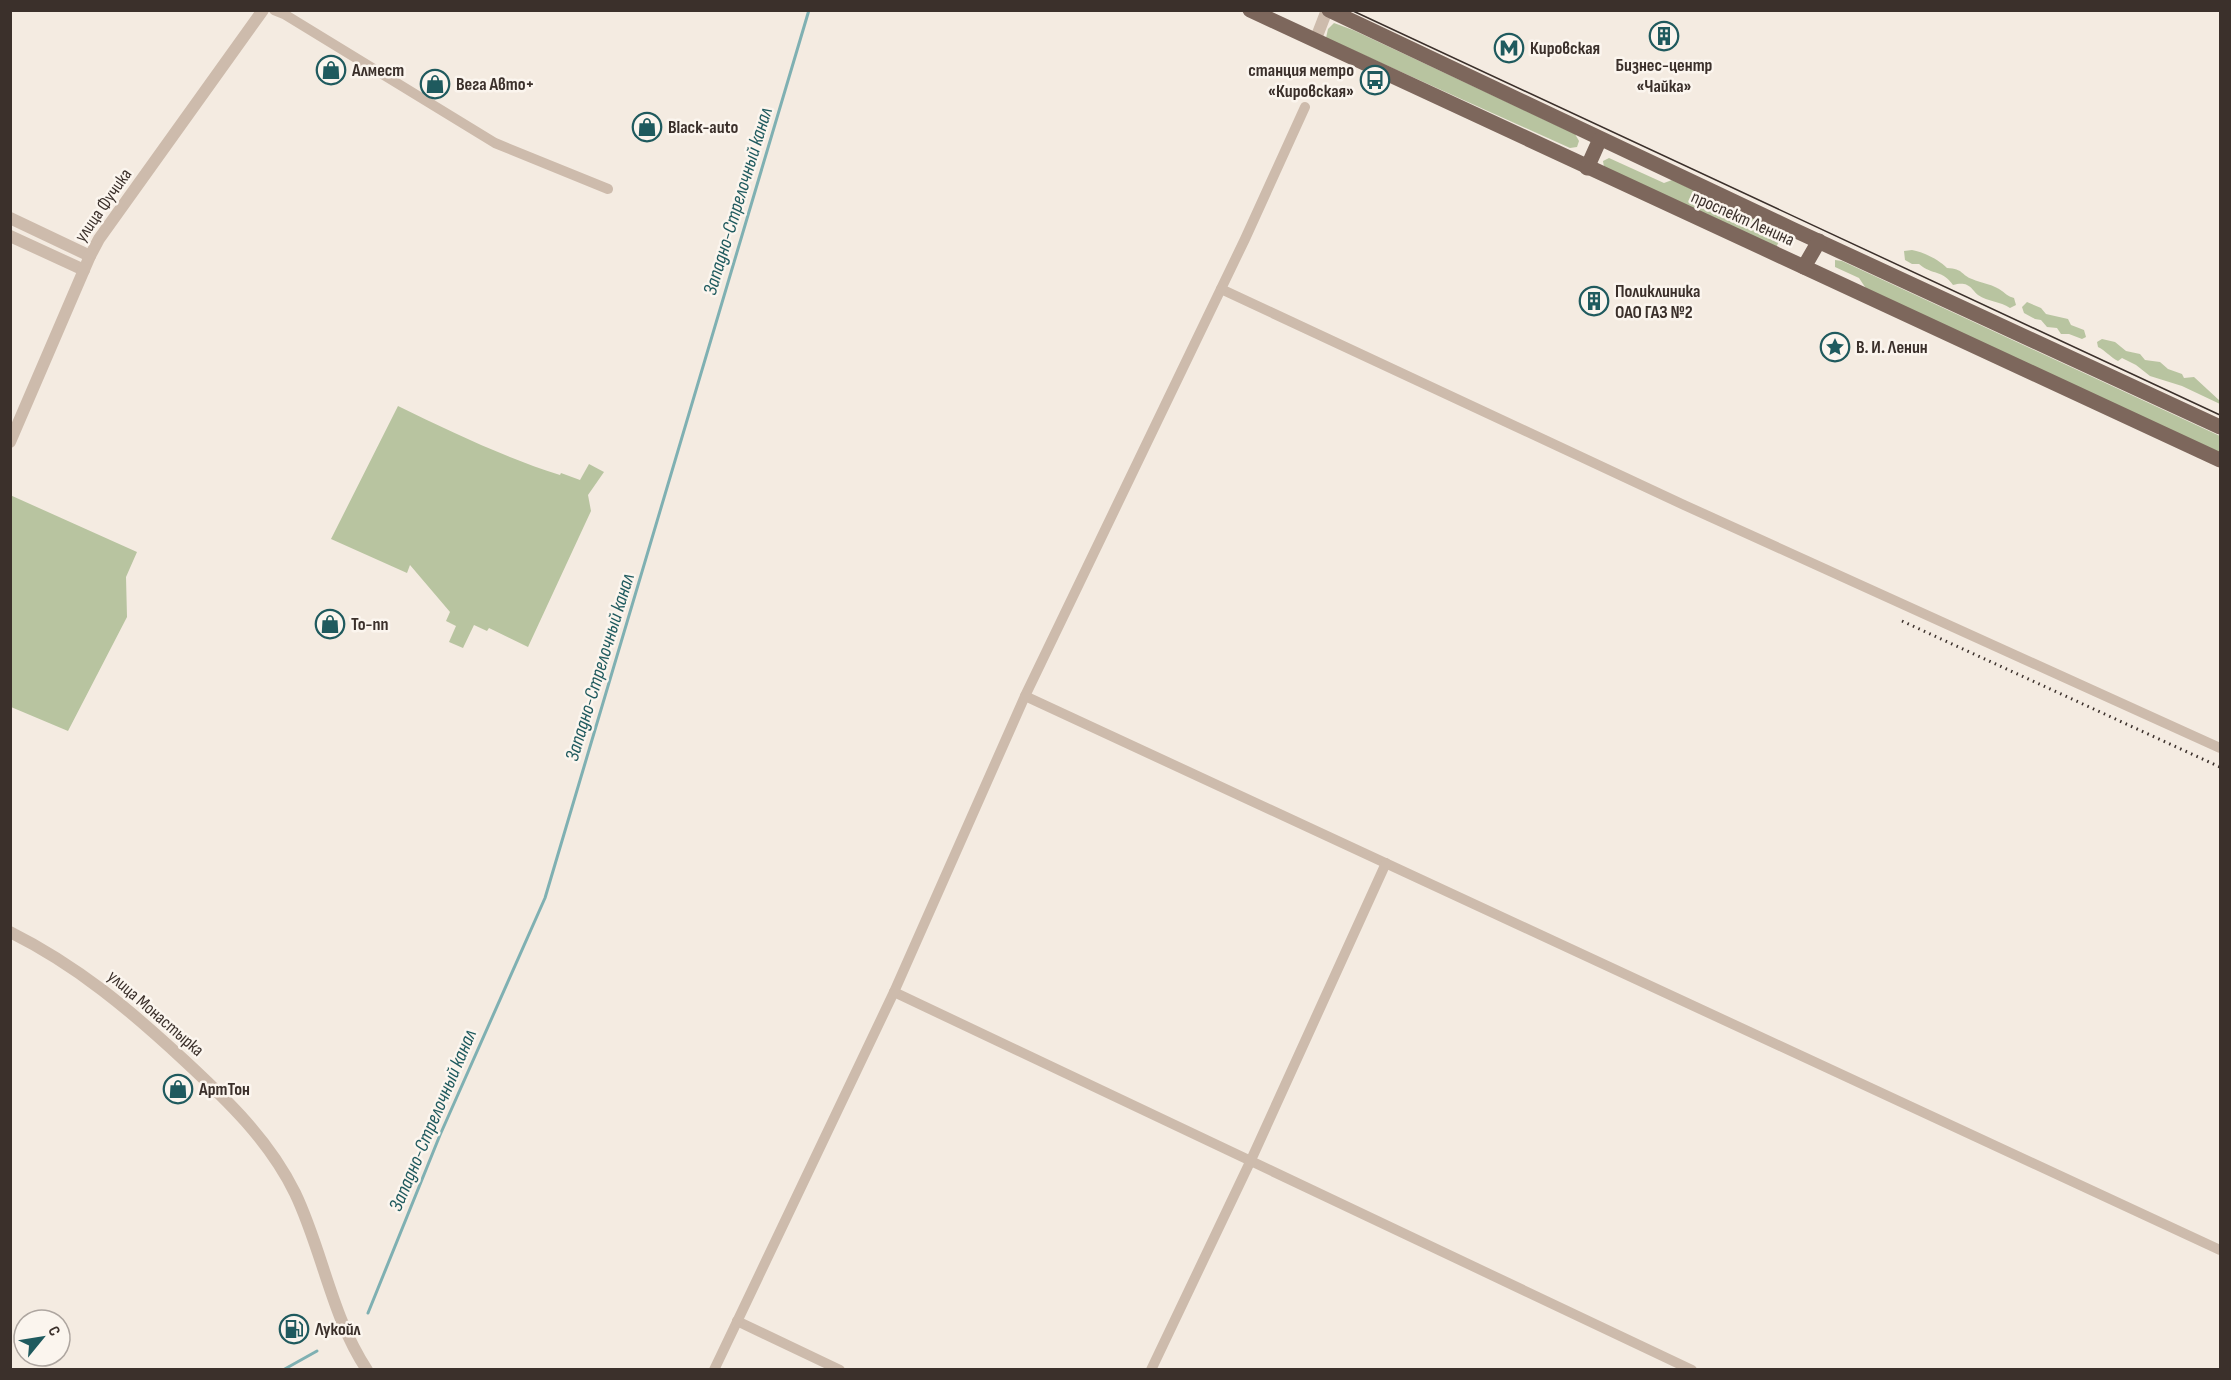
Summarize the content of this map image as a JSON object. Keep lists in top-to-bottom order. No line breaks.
{"streets":{"main road":["проспект Ленина"],"street":["улица Фучика","улица Монастырка"]},"water":["Западно-Стрелочный канал"],"places":{"building":["Бизнес-центр «Чайка»","Поликлиника ОАО ГАЗ №2"],"metro station":["Кировская"],"shop":["Алмест","Вега Авто+","Black-auto","To-nn","АртТон"],"bus stop":["станция метро «Кировская»"],"place":["В. И. Ленин"],"fuel station":["Лукойл"]},"north":"top right"}
